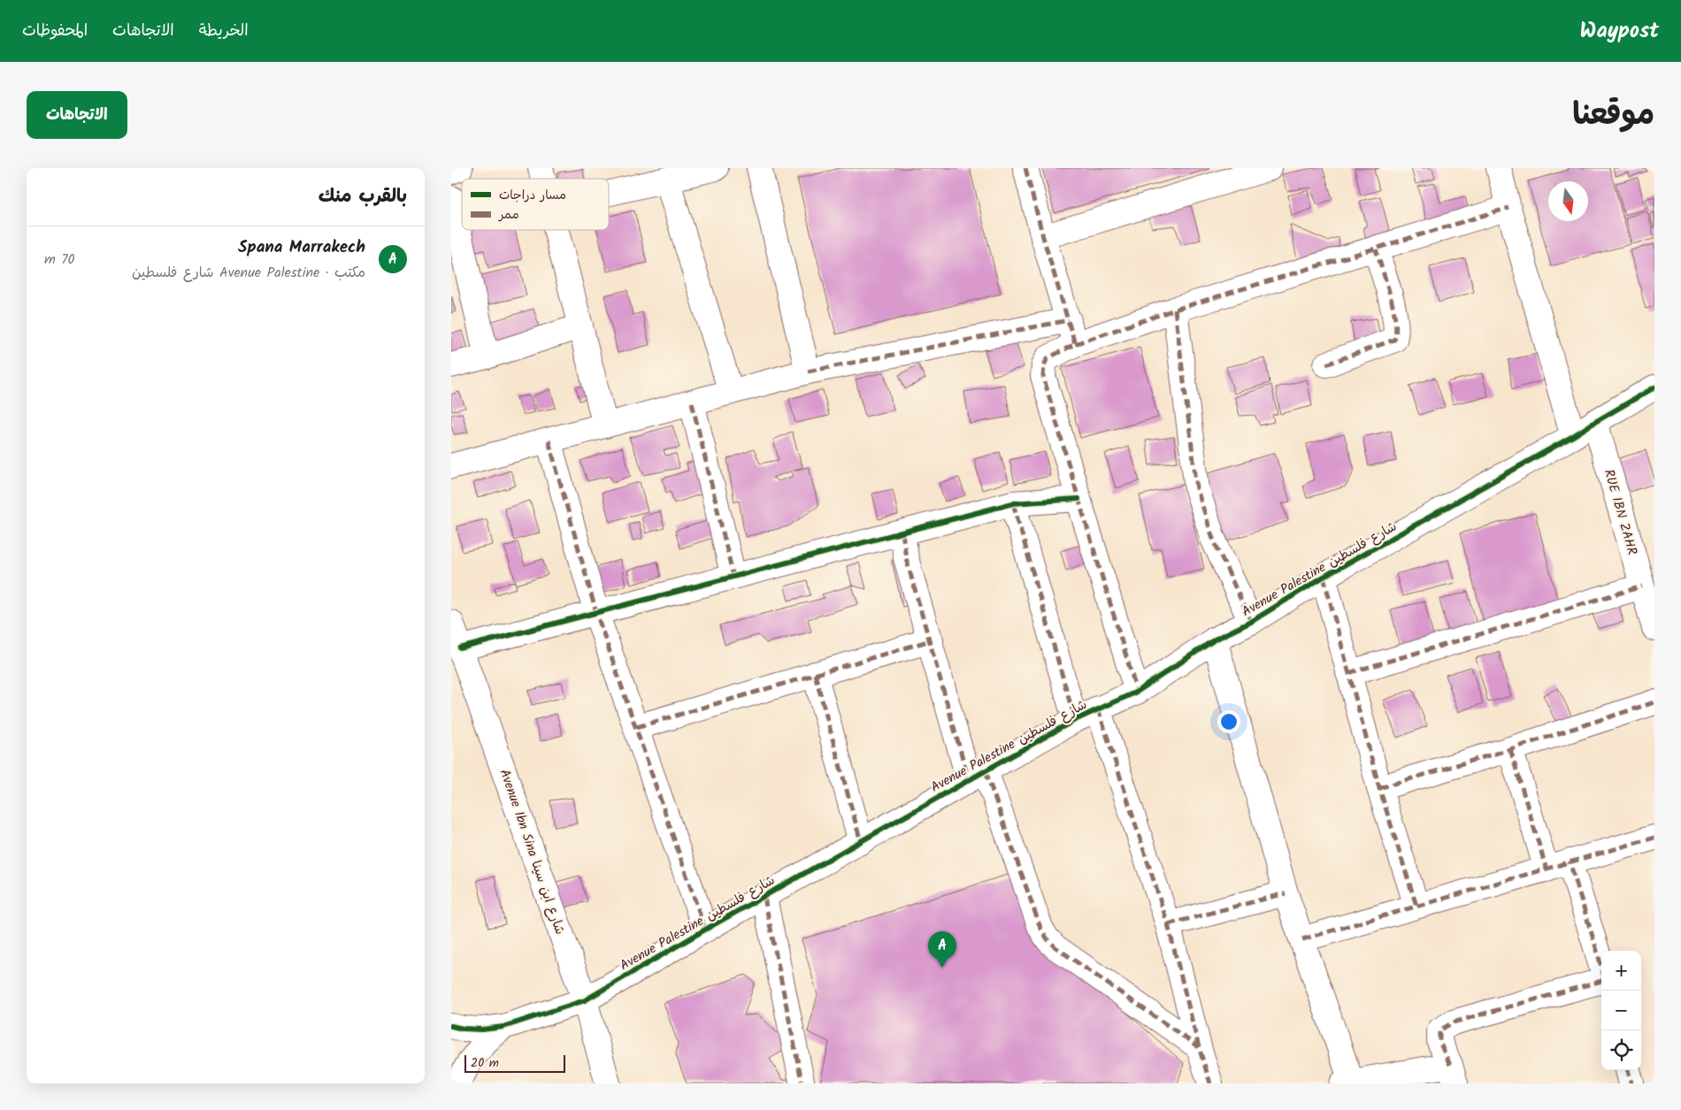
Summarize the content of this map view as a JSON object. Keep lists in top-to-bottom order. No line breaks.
{"streets":{"street":["RUE IBN ZAHR","Avenue Palestine شارع فلسطين","Avenue Ibn Sina شارع ابن سينا"]},"crossings":[["RUE IBN ZAHR","Avenue Palestine شارع فلسطين"],["Avenue Palestine شارع فلسطين","Avenue Ibn Sina شارع ابن سينا"]],"legend":["مسار دراجات","ممر"],"scale_bar":"20 m","north":"bottom","page":{"header":"Waypost","nav":["الخريطة","الاتجاهات","المحفوظات"],"title":"موقعنا","buttons":"الاتجاهات","heading":"بالقرب منك","list":[{"mark":"A","name":"Spana Marrakech","note":"مكتب · Avenue Palestine شارع فلسطين","value":"70 m"}],"pins":"A","map_buttons":["+","−"],"scale":"20 m"}}
